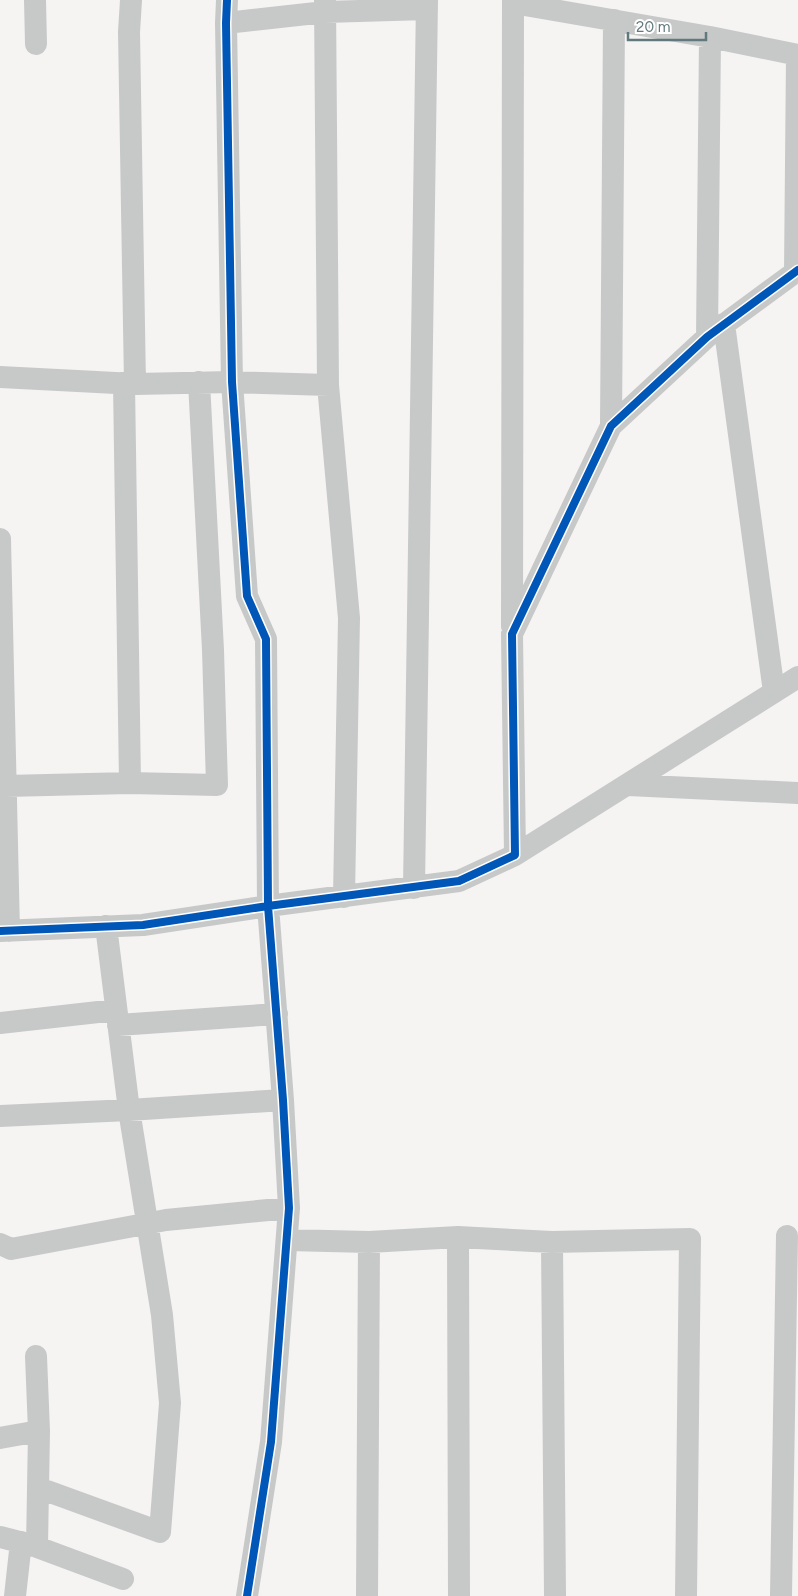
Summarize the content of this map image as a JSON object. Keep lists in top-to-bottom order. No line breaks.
{"scale_bar":"20 m"}
